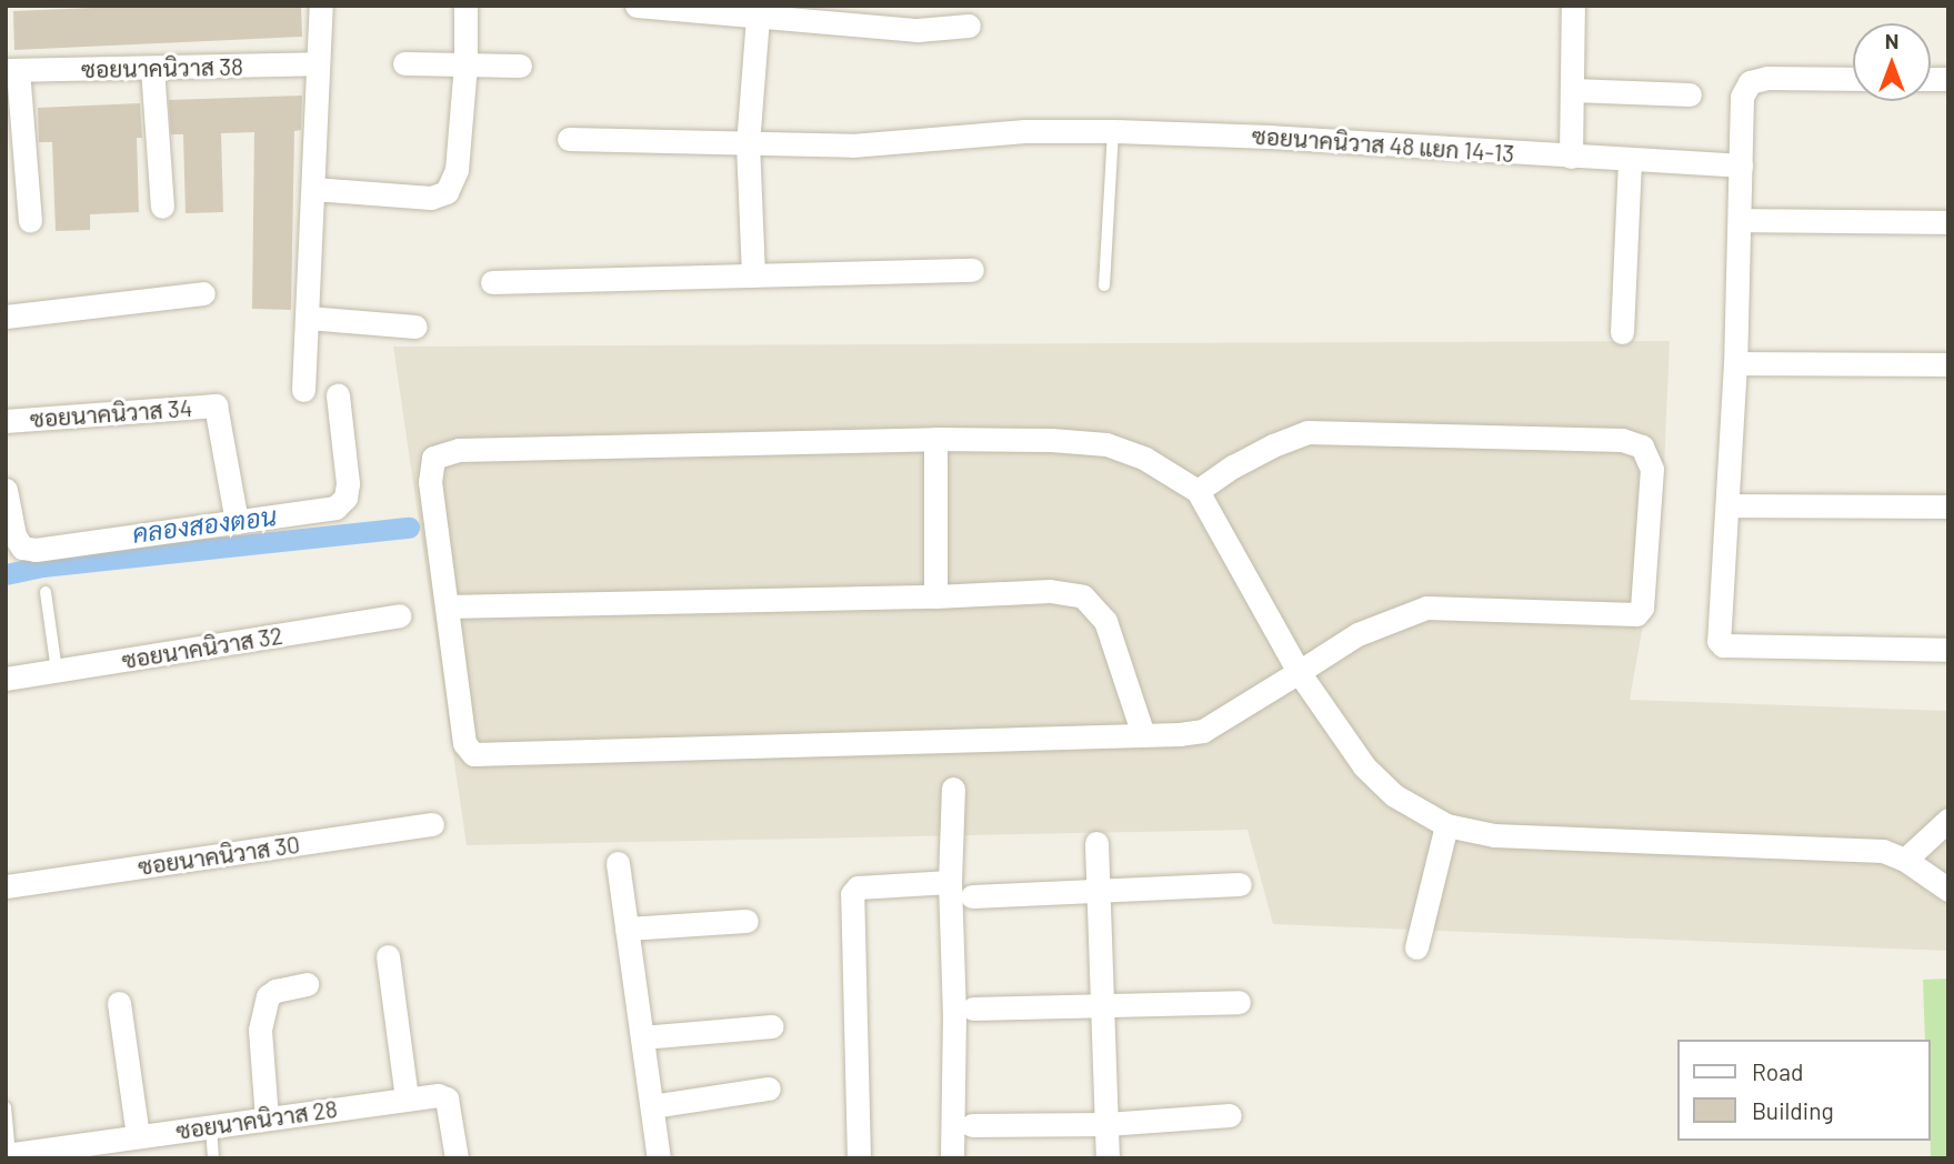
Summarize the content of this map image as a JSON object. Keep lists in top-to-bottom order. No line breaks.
{"streets":{"street":["ซอยนาคนิวาส 38","ซอยนาคนิวาส 48 แยก 14-13","ซอยนาคนิวาส 34","ซอยนาคนิวาส 32","ซอยนาคนิวาส 30","ซอยนาคนิวาส 28"]},"water":["คลองสองตอน"],"legend":["Road","Building"],"north":"top"}
